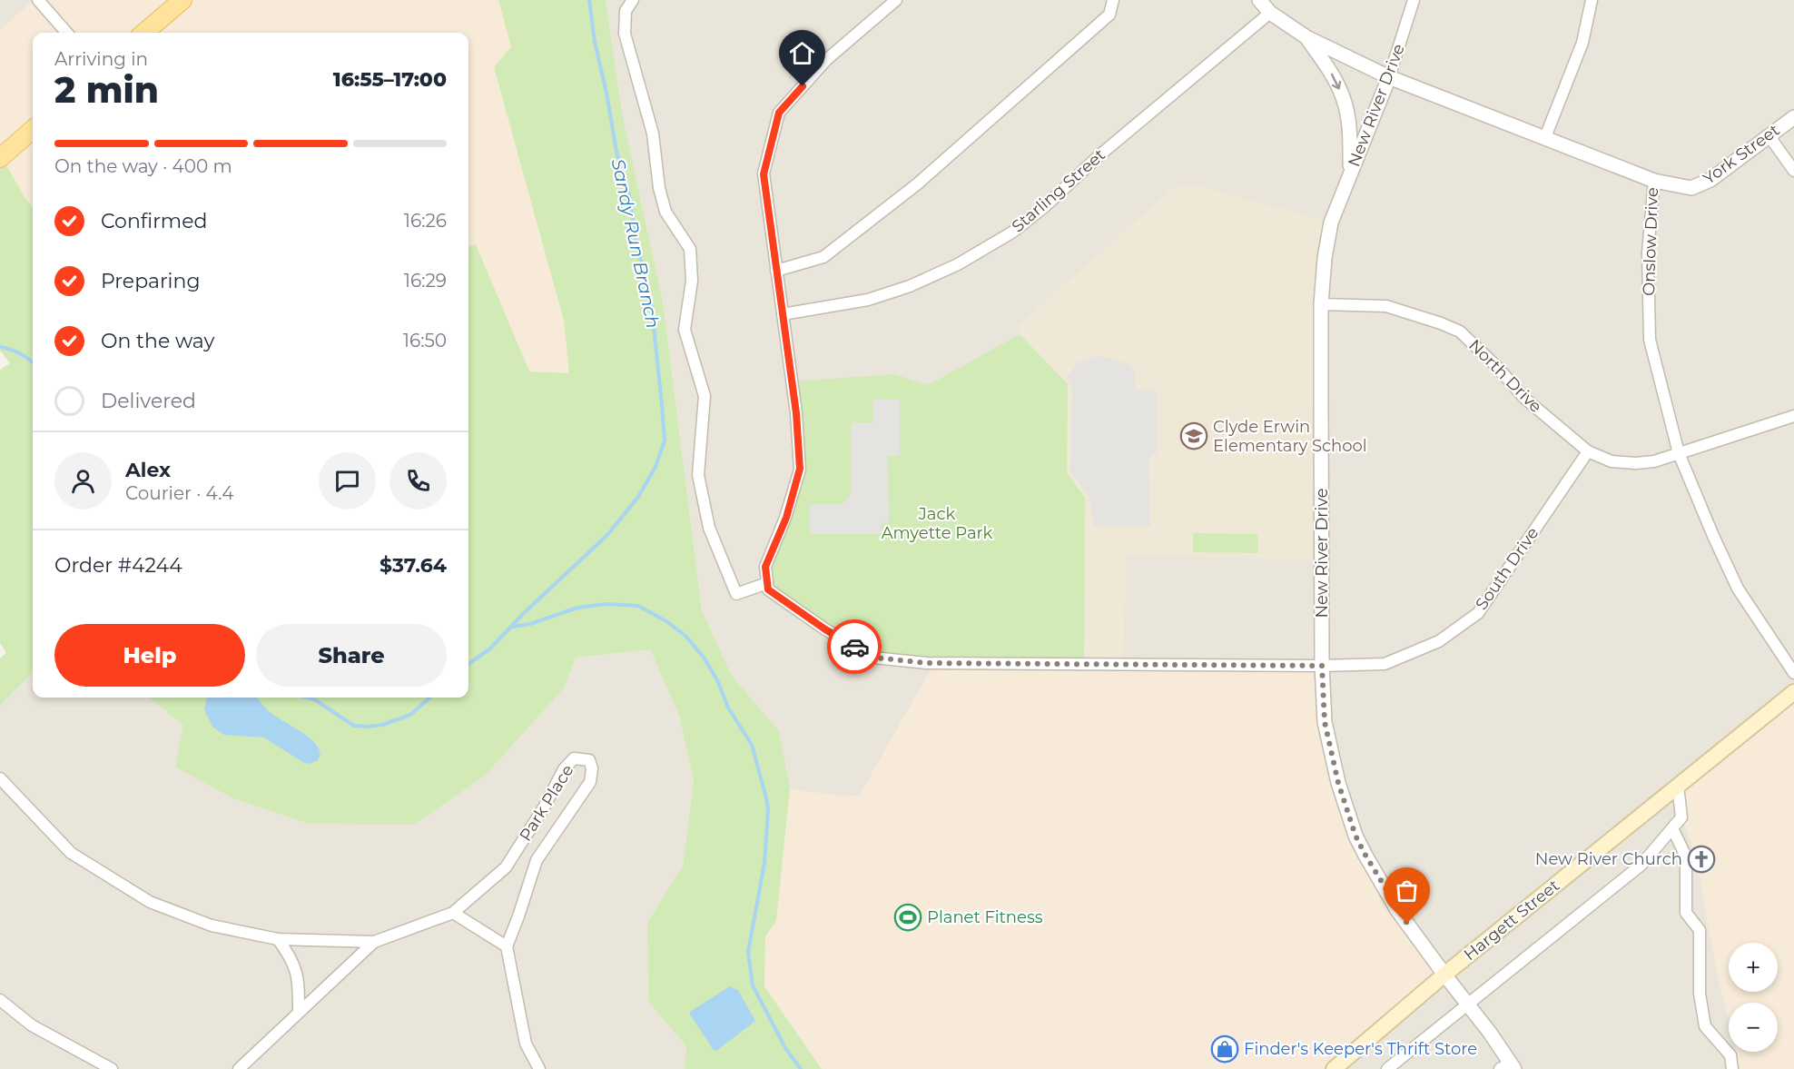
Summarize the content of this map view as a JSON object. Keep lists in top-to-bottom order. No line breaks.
{"streets":{"main road":["Hargett Street"],"street":["New River Drive","York Street","Starling Street","Onslow Drive","North Drive","South Drive","Park Place"]},"crossings":[["New River Drive","Onslow Drive"],["New River Drive","North Drive"],["New River Drive","South Drive"],["New River Drive","Hargett Street"],["York Street","Onslow Drive"],["Starling Street","Onslow Drive"],["Onslow Drive","North Drive"],["North Drive","South Drive"]],"water":["Sandy Run Branch"],"parks":["Jack Amyette Park"],"places":{"school or university":["Clyde Erwin Elementary School"],"church":["New River Church"],"sports":["Planet Fitness"],"shop":["Finder's Keeper's Thrift Store"]},"page":{"heading":["2 min","Arriving in","16:55–17:00"],"panel":["Alex","Courier · 4.4","Order #4244","$37.64"],"bar":"On the way · 400 m","list":[["Confirmed","16:26"],["Preparing","16:29"],["On the way","16:50"],"Delivered"],"buttons":["Help","Share"],"map_buttons":["+","−"]}}
